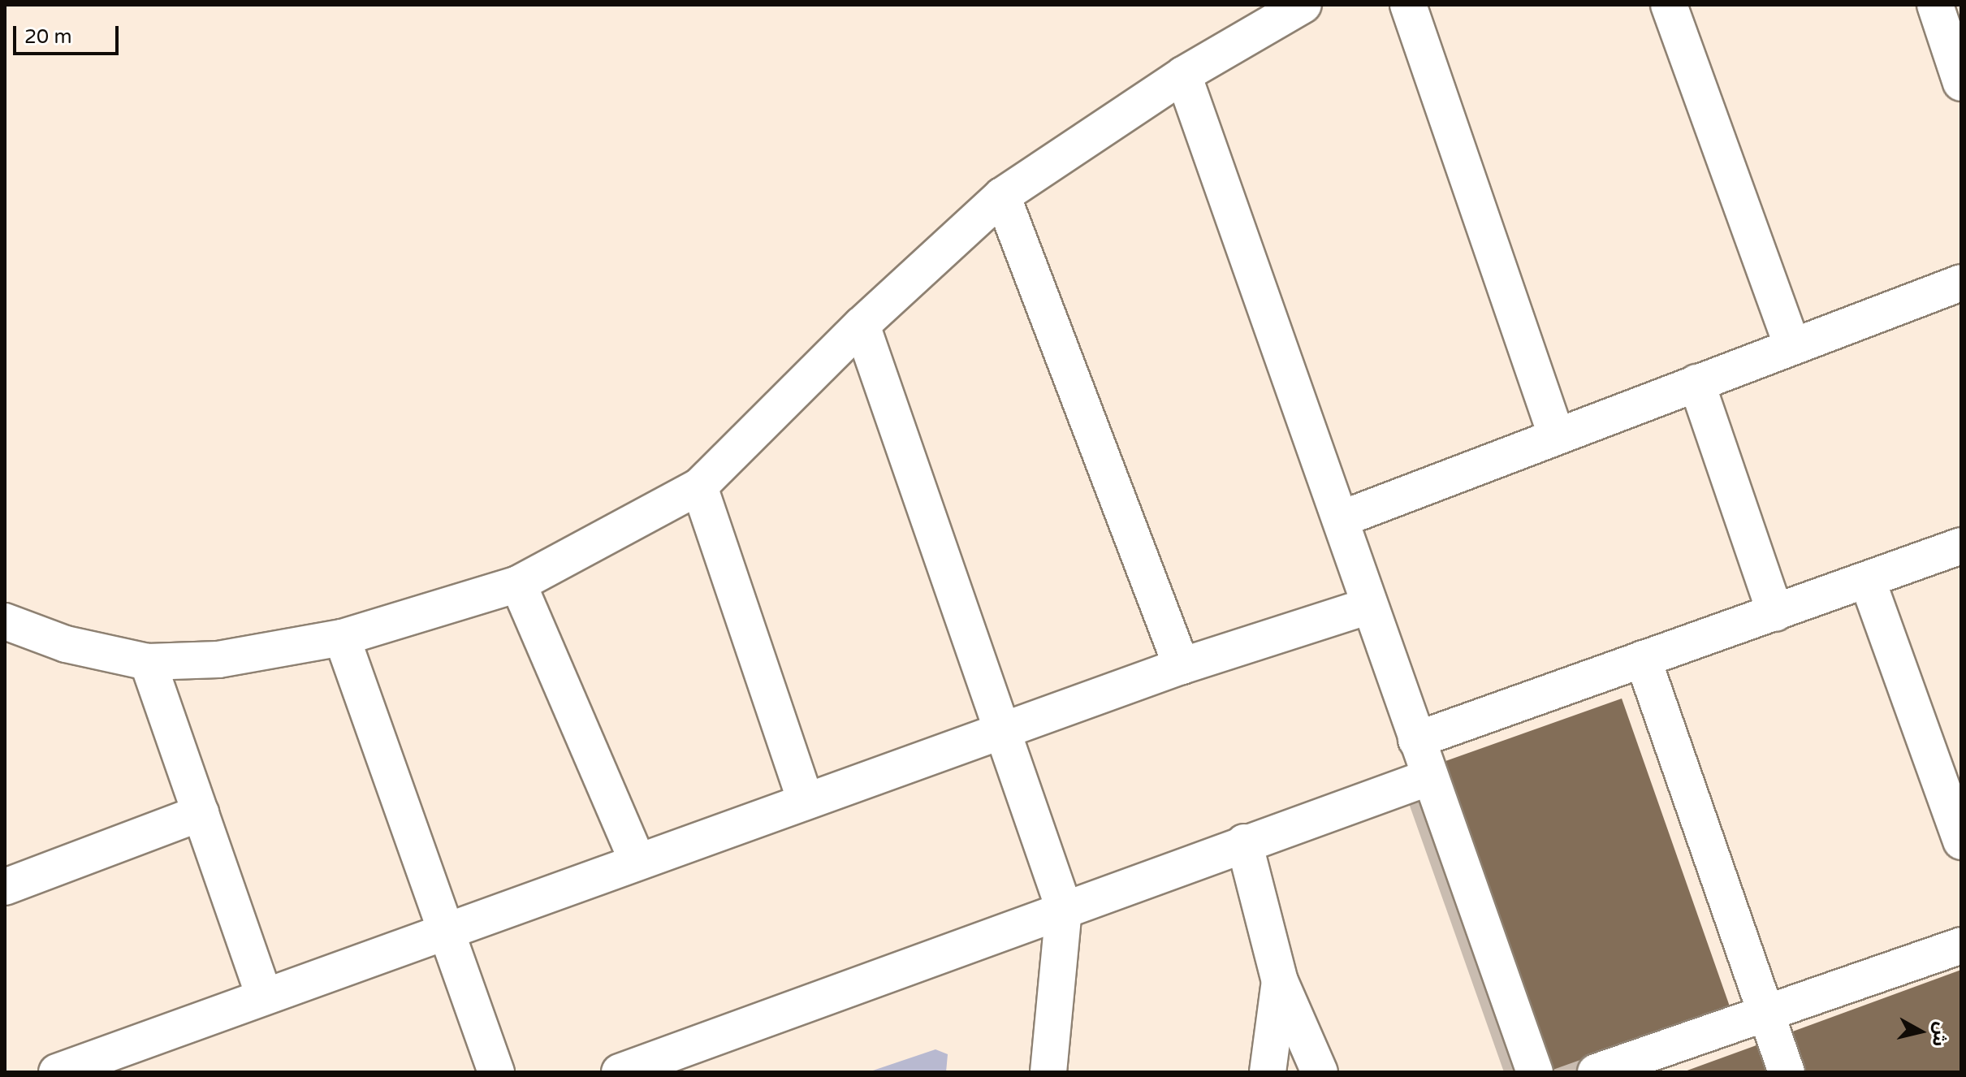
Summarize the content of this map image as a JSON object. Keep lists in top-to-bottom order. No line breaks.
{"scale_bar":"20 m","north":"right"}
